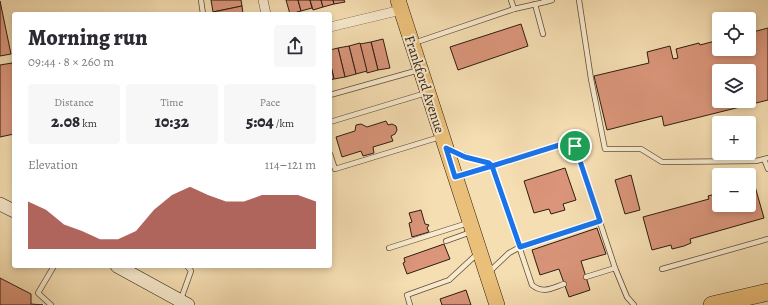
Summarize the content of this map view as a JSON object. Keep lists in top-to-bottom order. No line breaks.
{"streets":{"main road":["Frankford Avenue"]},"page":{"map_buttons":["+","−"],"heading":["Morning run","09:44 · 8 × 260 m"],"stats":[["Distance","2.08 km"],["Time","10:32"],["Pace","5:04 /km"]],"chart":["Elevation","114–121 m"]}}
